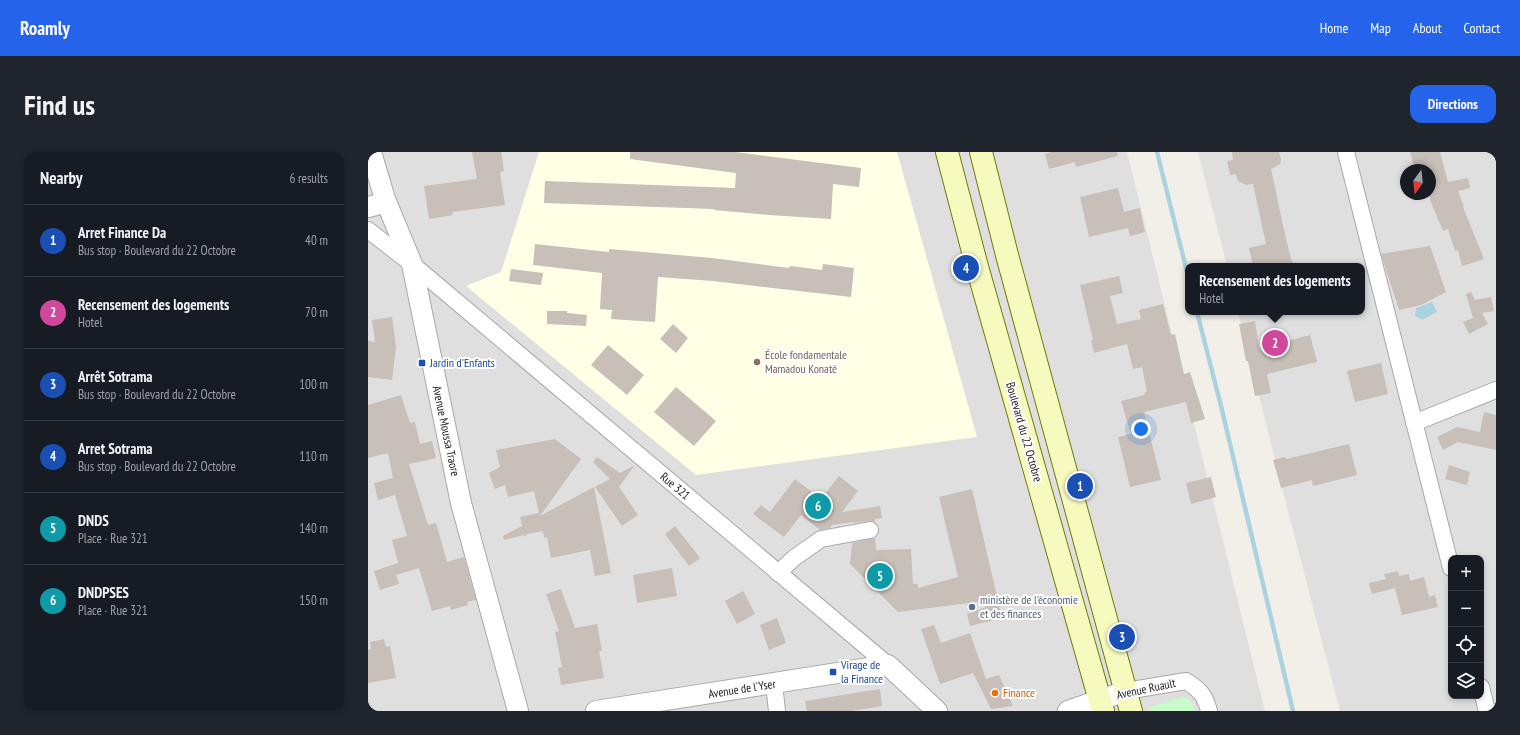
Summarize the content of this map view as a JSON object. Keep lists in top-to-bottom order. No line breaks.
{"streets":{"main road":["Boulevard du 22 Octobre"],"street":["Avenue Moussa Traore","Rue 321","Avenue de l'Yser","Avenue Ruault"]},"crossings":[["Avenue Moussa Traore","Rue 321"],["Boulevard du 22 Octobre","Avenue Ruault"],["Rue 321","Avenue de l'Yser"]],"places":{"other":["École fondamentale Mamadou Konaté","ministère de l'économie et des finances","Finance"],"transit":["Jardin d'Enfants","Virage de la Finance"]},"north":"bottom","page":{"header":"Roamly","nav":["Home","Map","About","Contact"],"buttons":"Directions","title":"Find us","heading":["Nearby","6 results"],"list":[{"mark":"1","name":"Arret Finance Da","note":"Bus stop · Boulevard du 22 Octobre","value":"40 m"},{"mark":"2","name":"Recensement des logements","note":"Hotel","value":"70 m"},{"mark":"3","name":"Arrêt Sotrama","note":"Bus stop · Boulevard du 22 Octobre","value":"100 m"},{"mark":"4","name":"Arret Sotrama","note":"Bus stop · Boulevard du 22 Octobre","value":"110 m"},{"mark":"5","name":"DNDS","note":"Place · Rue 321","value":"140 m"},{"mark":"6","name":"DNDPSES","note":"Place · Rue 321","value":"150 m"}],"pins":["4","2","1","6","5","3"],"popup":["Recensement des logements","Hotel"],"map_buttons":["+","−"]}}
